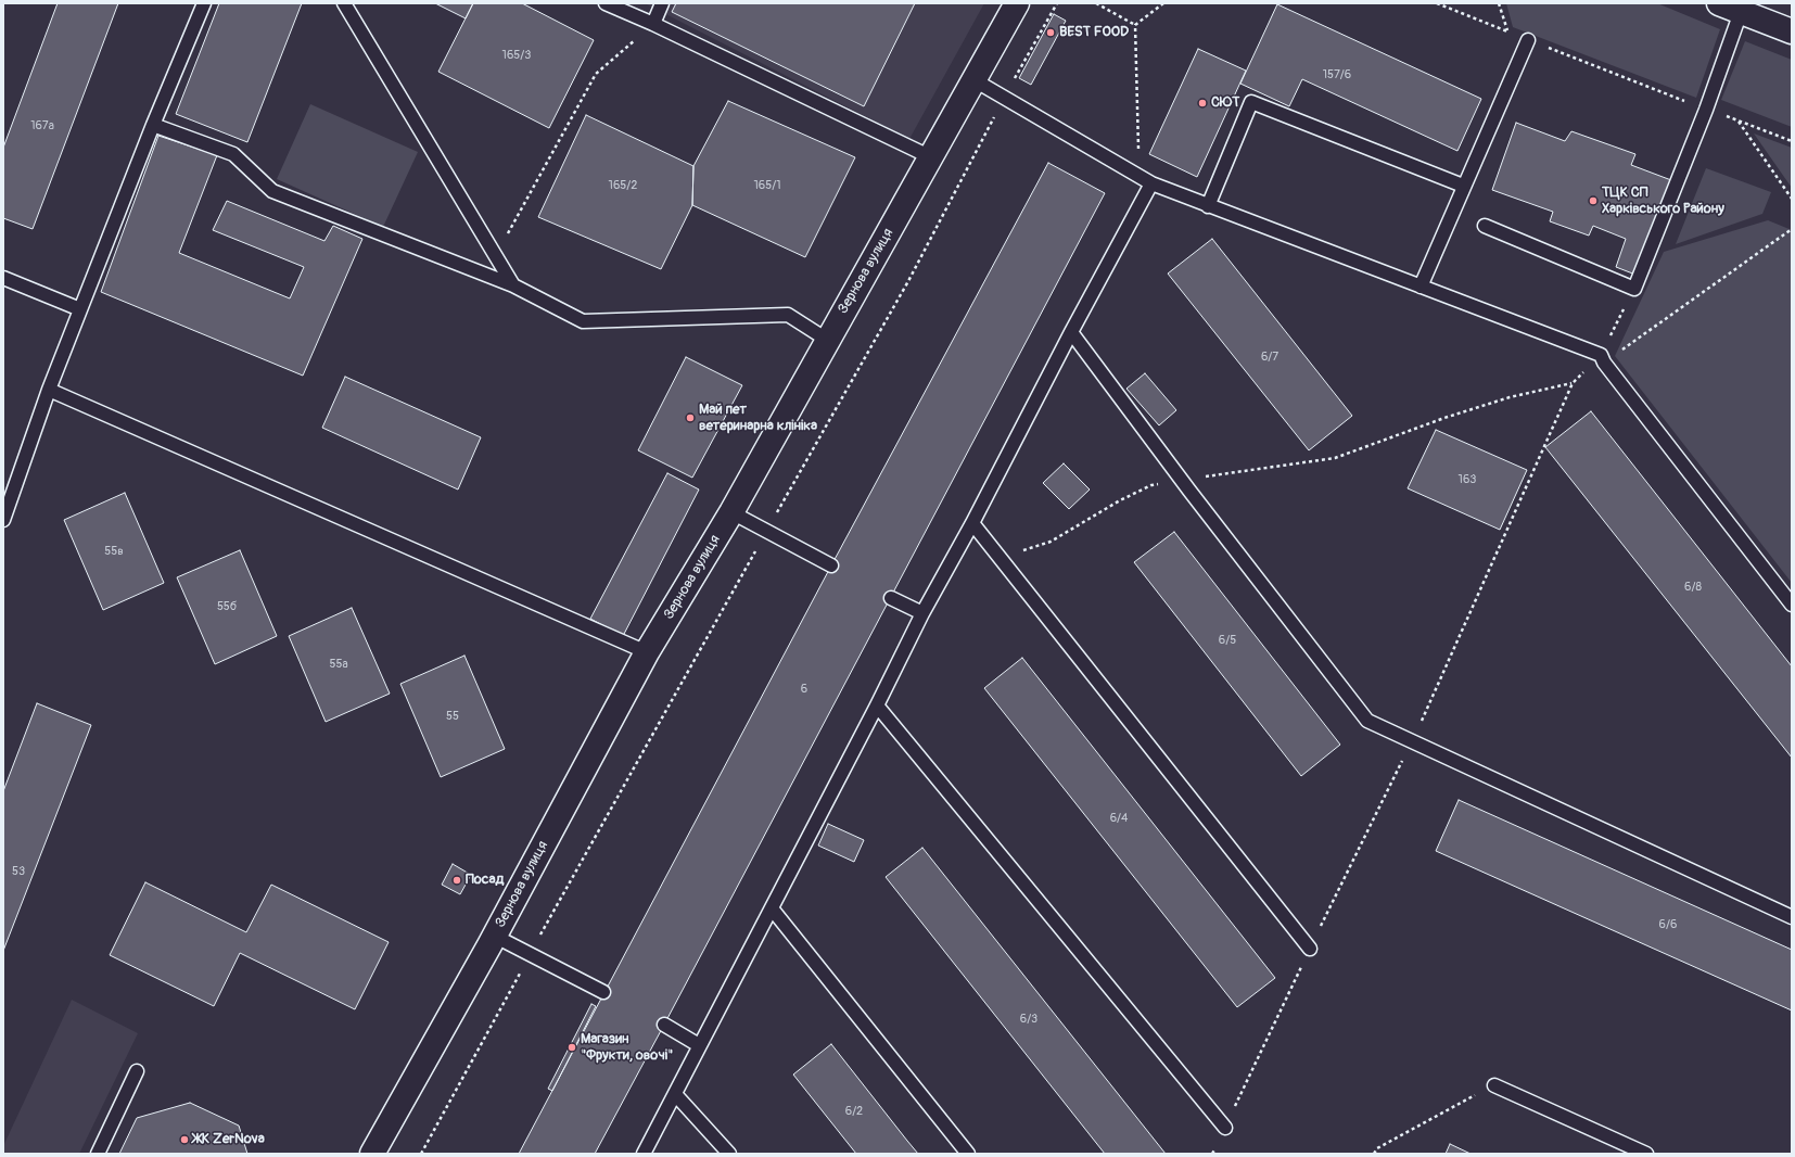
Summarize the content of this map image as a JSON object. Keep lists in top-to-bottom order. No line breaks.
{"streets":{"street":["Зернова вулиця"]},"places":["BEST FOOD","СЮТ","ТЦК СП Харківського Району","Май пет ветеринарна клініка","Посад","Магазин \"Фрукти, овочі\"","ЖК ZerNova"],"house_numbers":["165/3","157/6","167а","165/2","165/1","6/7","163","55в","6/8","55б","6/5","55а","6","55","6/4","53","6/6","6/3","6/2"]}
